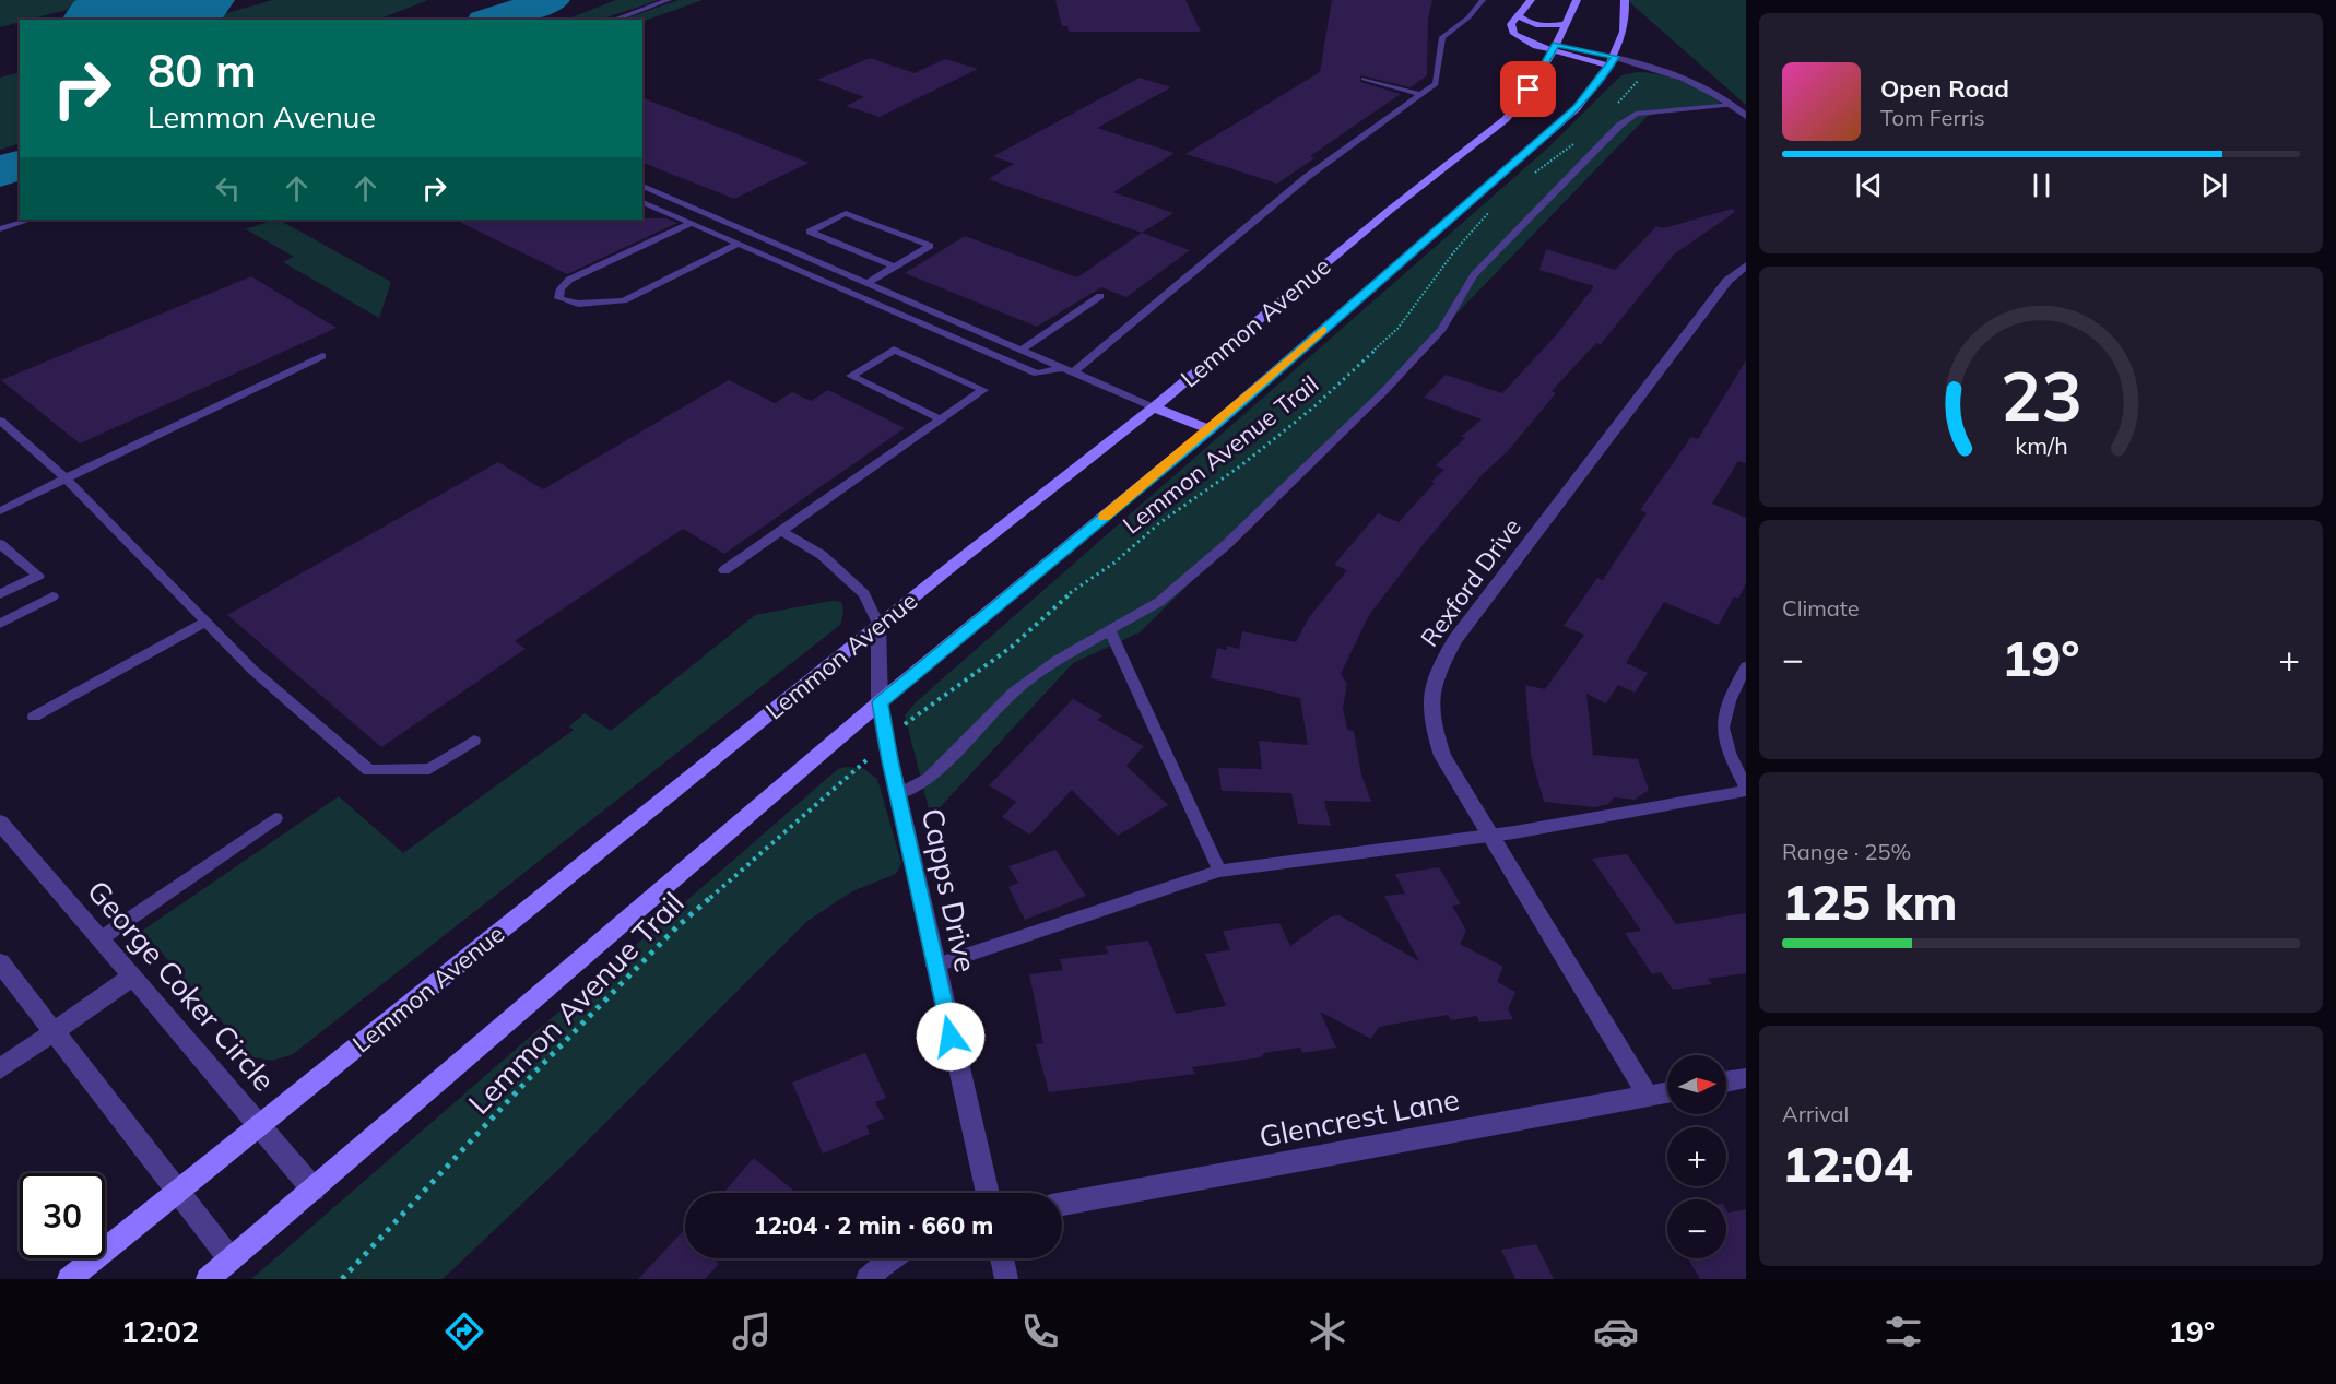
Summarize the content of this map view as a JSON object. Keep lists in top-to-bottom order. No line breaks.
{"streets":{"main road":["Lemmon Avenue"],"street":["Rexford Drive","Capps Drive","George Coker Circle","Glencrest Lane"],"path":["Lemmon Avenue Trail"]},"crossings":[["Lemmon Avenue","Capps Drive"],["Lemmon Avenue","George Coker Circle"],["Rexford Drive","Glencrest Lane"]],"north":"right","page":{"turn":["80 m","Lemmon Avenue"],"song":["Open Road","Tom Ferris"],"tile":["Climate",["Range · 25%","125 km"],["Arrival","12:04"]],"heat":["−","19°","+"],"map_buttons":["+","−"],"limit":"30","trip":"12:04 · 2 min · 660 m","tabs":["12:02","19°"],"gauge":["23","km/h"]}}
